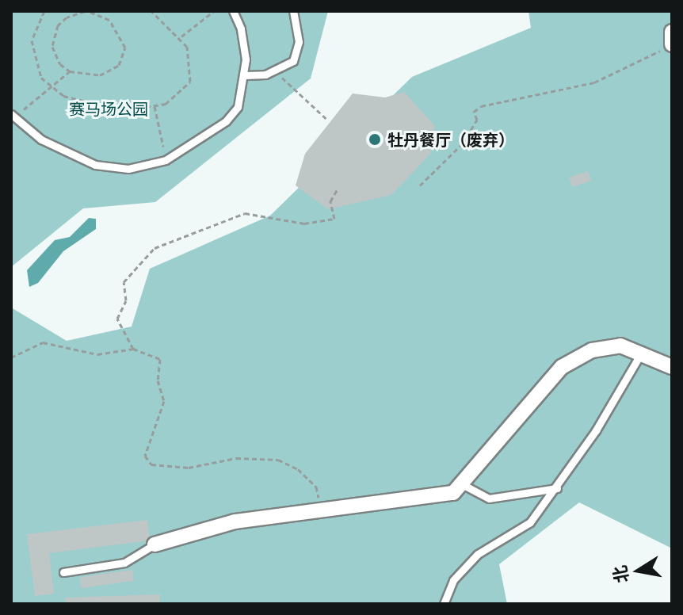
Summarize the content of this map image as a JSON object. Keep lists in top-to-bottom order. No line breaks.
{"parks":["赛马场公园"],"places":["牡丹餐厅（废弃）"],"north":"left"}
